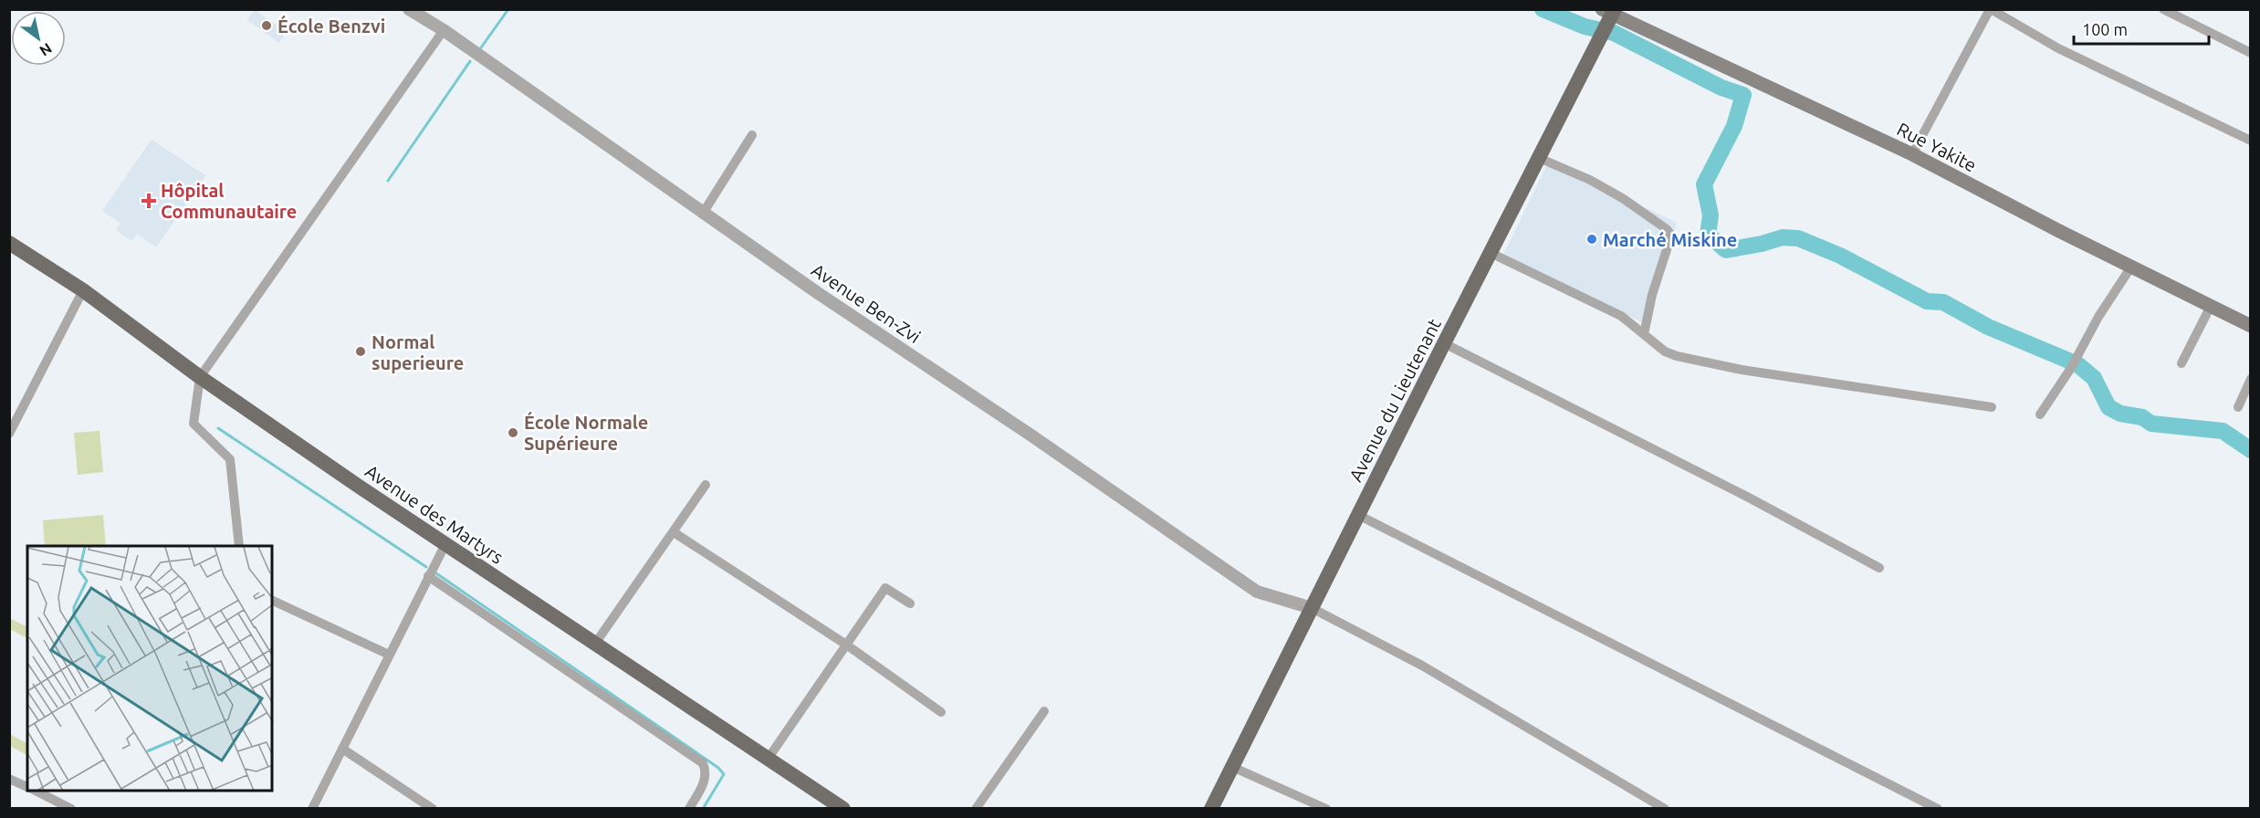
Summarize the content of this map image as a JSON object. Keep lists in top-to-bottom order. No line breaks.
{"streets":{"main road":["Rue Yakite","Avenue du Lieutenant","Avenue des Martyrs"],"street":["Avenue Ben-Zvi"]},"crossings":[["Rue Yakite","Avenue du Lieutenant"],["Avenue Ben-Zvi","Avenue du Lieutenant"]],"places":{"other":["École Benzvi","Marché Miskine","Normal superieure","École Normale Supérieure"],"health":["Hôpital Communautaire"]},"scale_bar":"100 m","north":"bottom right"}
